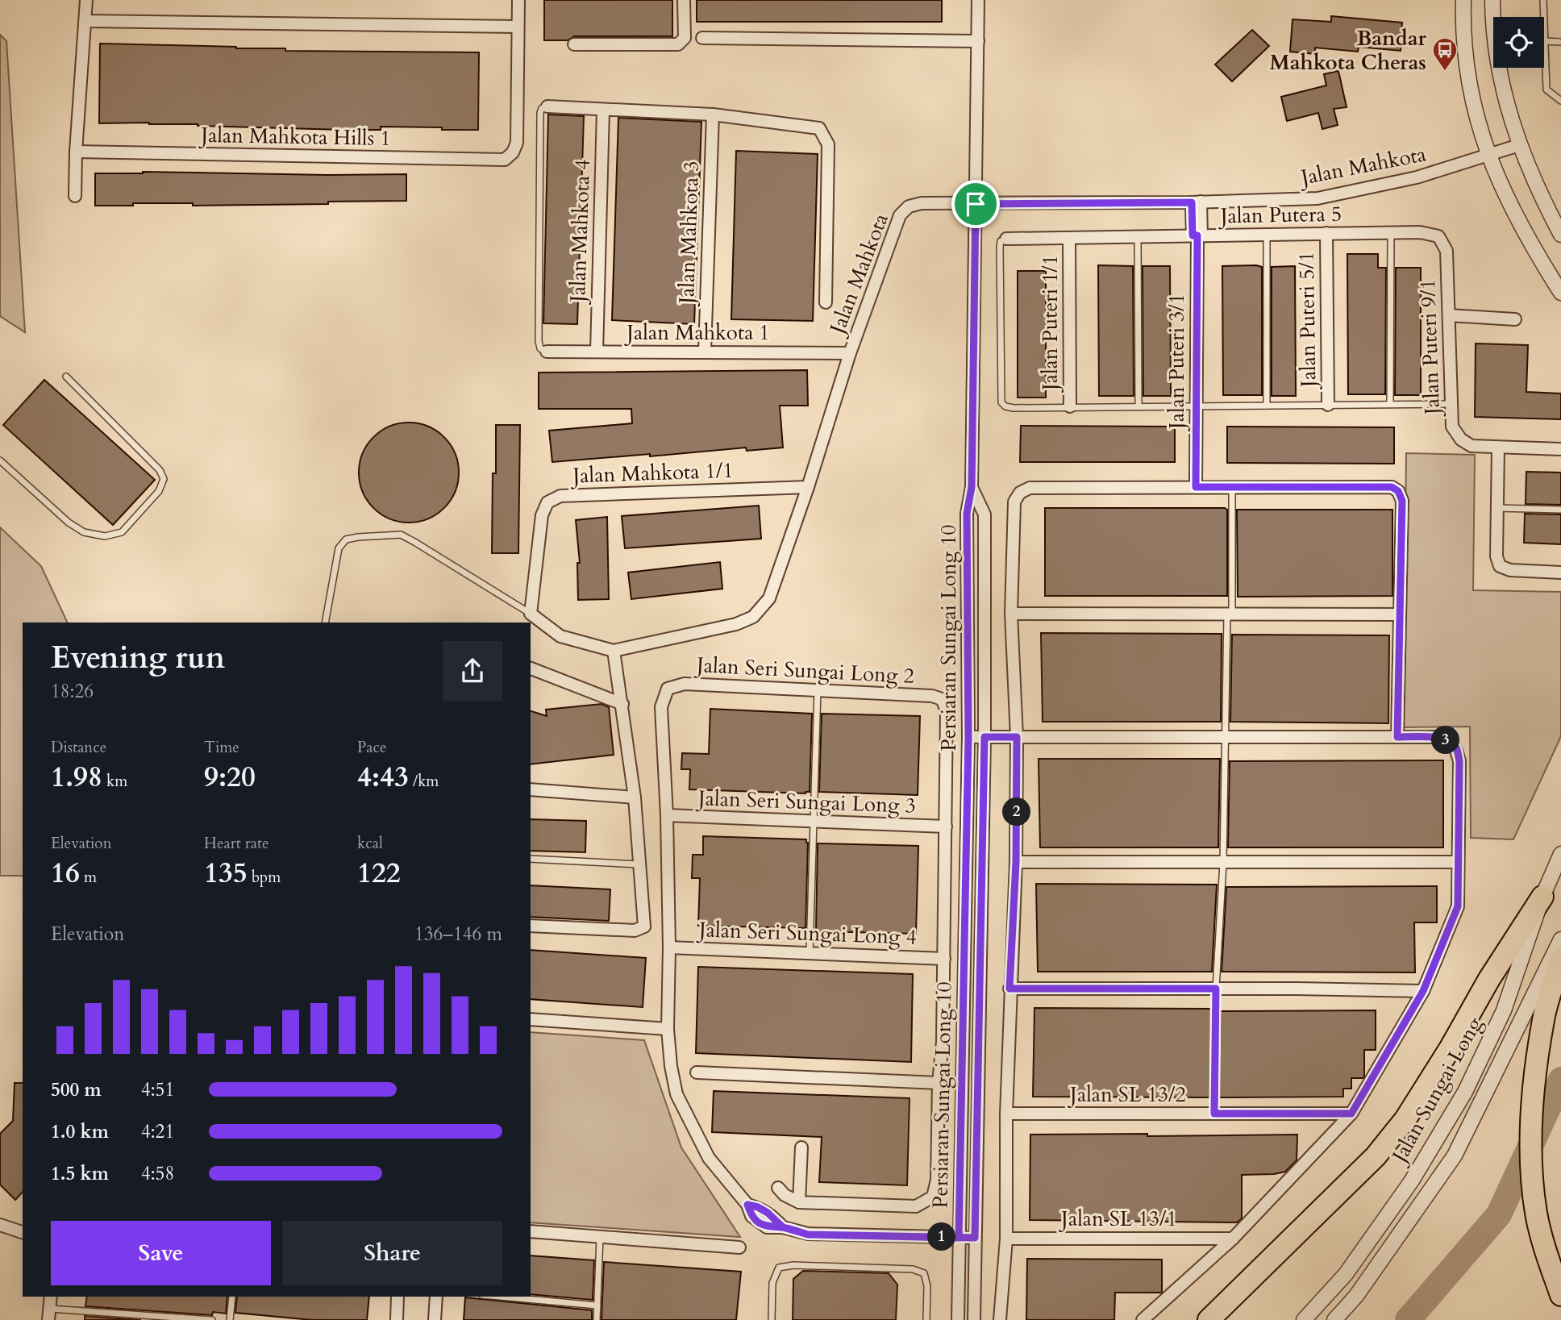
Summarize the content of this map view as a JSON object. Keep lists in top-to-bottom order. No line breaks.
{"streets":{"street":["Jalan Mahkota Hills 1","Jalan Mahkota","Jalan Putera 5","Jalan Mahkota 4","Jalan Mahkota 3","Jalan Puteri 5/1","Jalan Puteri 1/1","Jalan Mahkota 1","Jalan Puteri 9/1","Jalan Puteri 3/1","Jalan Mahkota 1/1","Persiaran Sungai Long 10","Jalan Seri Sungai Long 2","Jalan Seri Sungai Long 3","Jalan Seri Sungai Long 4","Jalan Sungai Long","Jalan SL 13/2","Jalan SL 13/1"]},"crossings":[["Jalan Mahkota","Jalan Mahkota 1"],["Jalan Mahkota","Jalan Puteri 3/1"],["Jalan Mahkota","Jalan Mahkota 1/1"],["Jalan Putera 5","Jalan Puteri 5/1"],["Jalan Putera 5","Jalan Puteri 1/1"],["Jalan Putera 5","Jalan Puteri 9/1"],["Jalan Putera 5","Jalan Puteri 3/1"],["Jalan Mahkota 4","Jalan Mahkota 1"],["Jalan Mahkota 3","Jalan Mahkota 1"],["Jalan Seri Sungai Long 2","Jalan Seri Sungai Long 3"]],"places":{"bus stop":["Bandar Mahkota Cheras"]},"page":{"heading":["Evening run","18:26"],"stats":[["Distance","1.98 km"],["Time","9:20"],["Pace","4:43 /km"],["Elevation","16 m"],["Heart rate","135 bpm"],["kcal","122"]],"pins":["3","2","1"],"chart":["Elevation","136–146 m"],"list":[{"name":"500 m","note":"4:51"},{"name":"1.0 km","note":"4:21"},{"name":"1.5 km","note":"4:58"}],"buttons":["Save","Share"]}}
